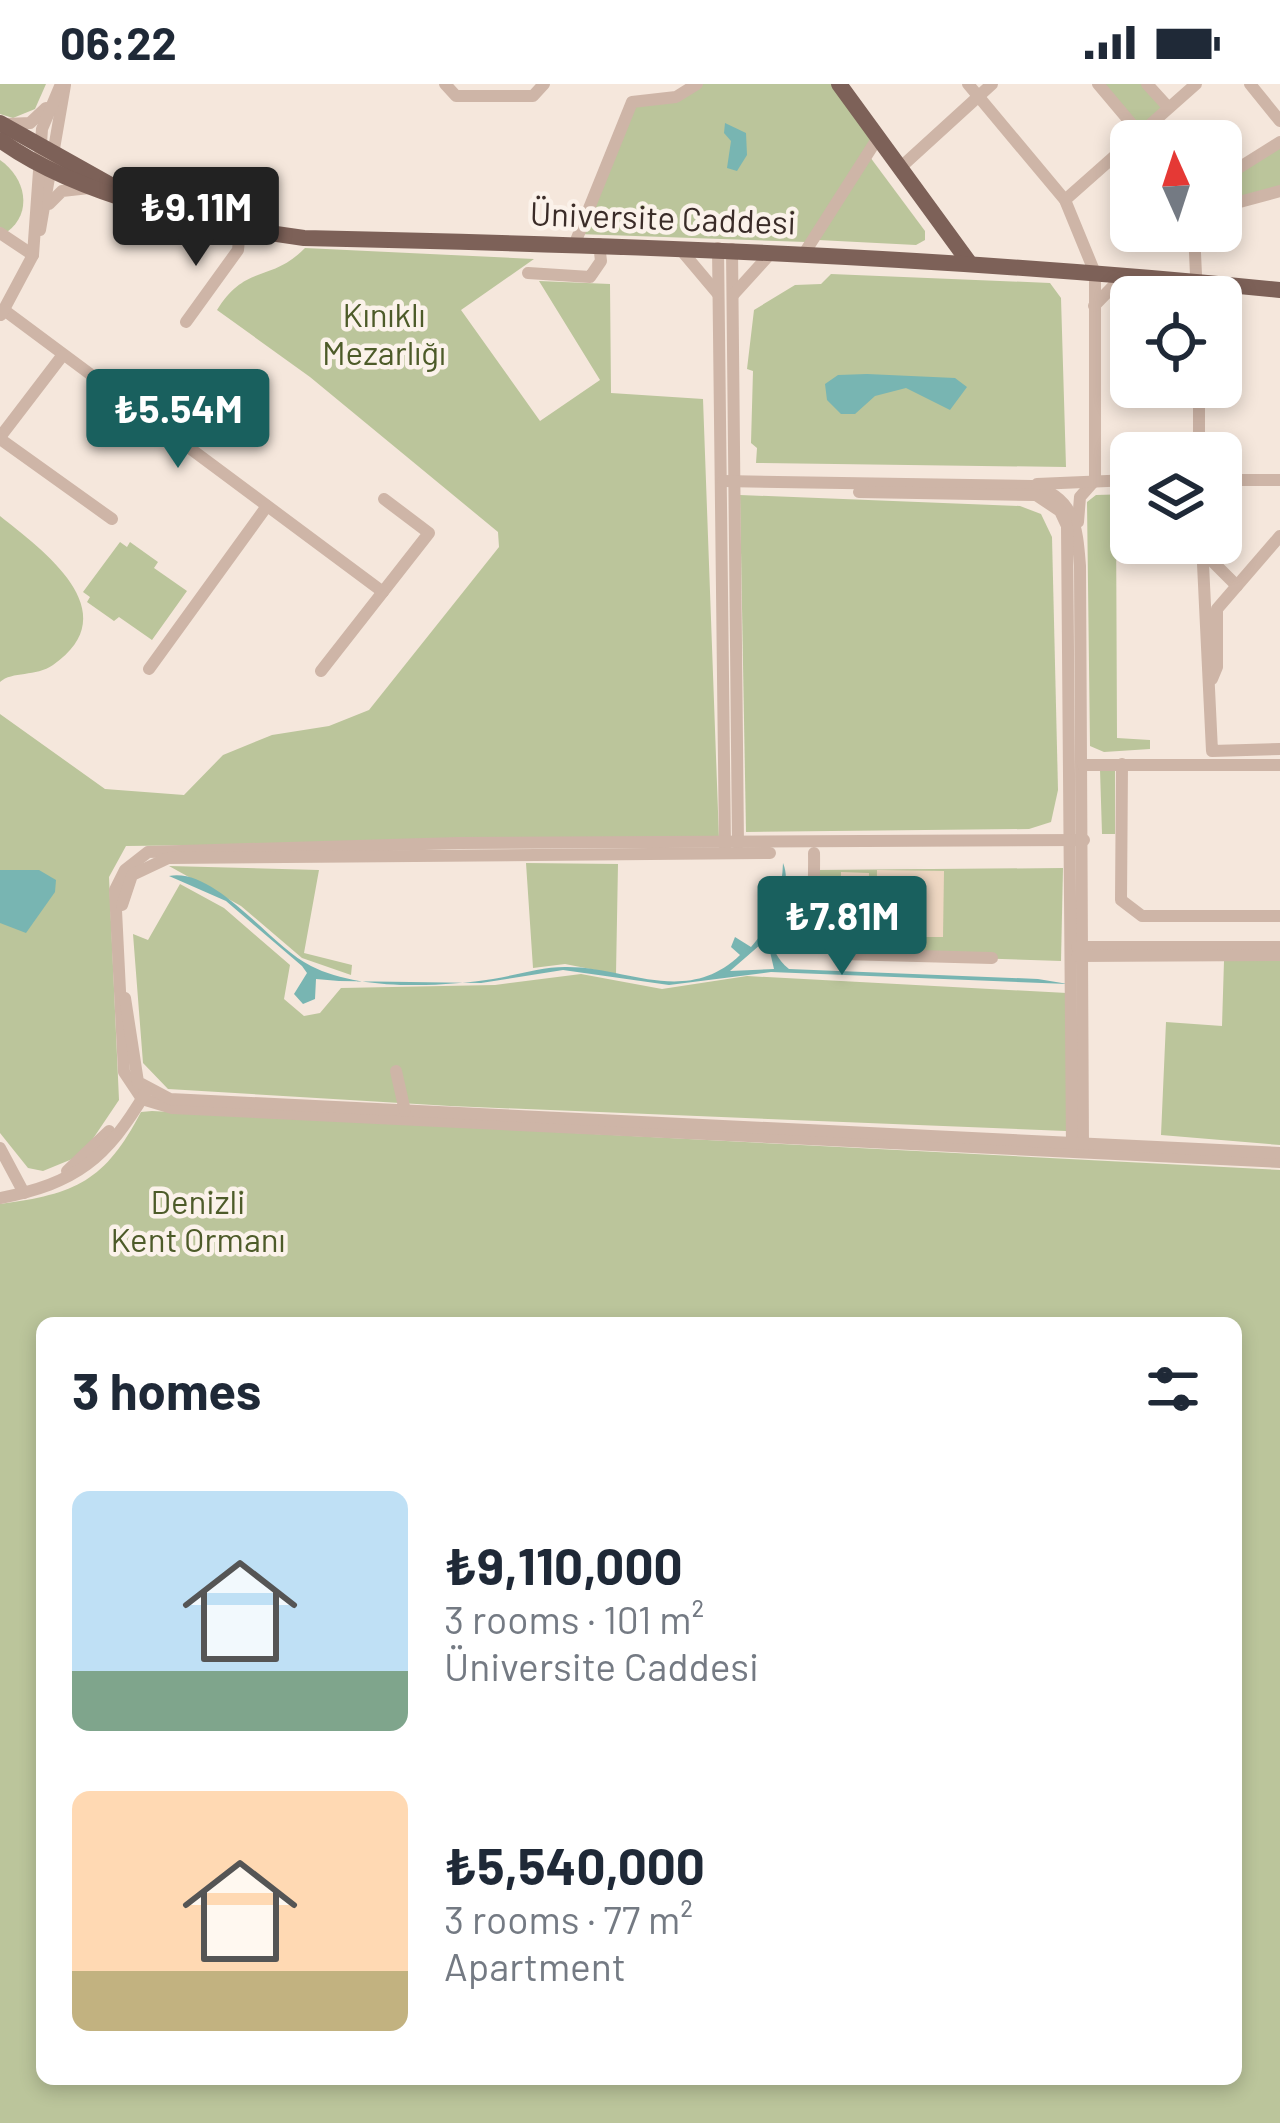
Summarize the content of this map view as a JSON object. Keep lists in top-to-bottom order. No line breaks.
{"streets":{"main road":["Üniversite Caddesi"]},"parks":["Kınıklı Mezarlığı","Denizli Kent Ormanı"],"north":"top","page":{"status":"06:22","price":["₺9.11M","₺5.54M","₺7.81M"],"heading":"3 homes","list":[{"name":"₺9,110,000","note":"3 rooms · 101 m² · Üniversite Caddesi"},{"name":"₺5,540,000","note":"3 rooms · 77 m² · Apartment"}]}}
